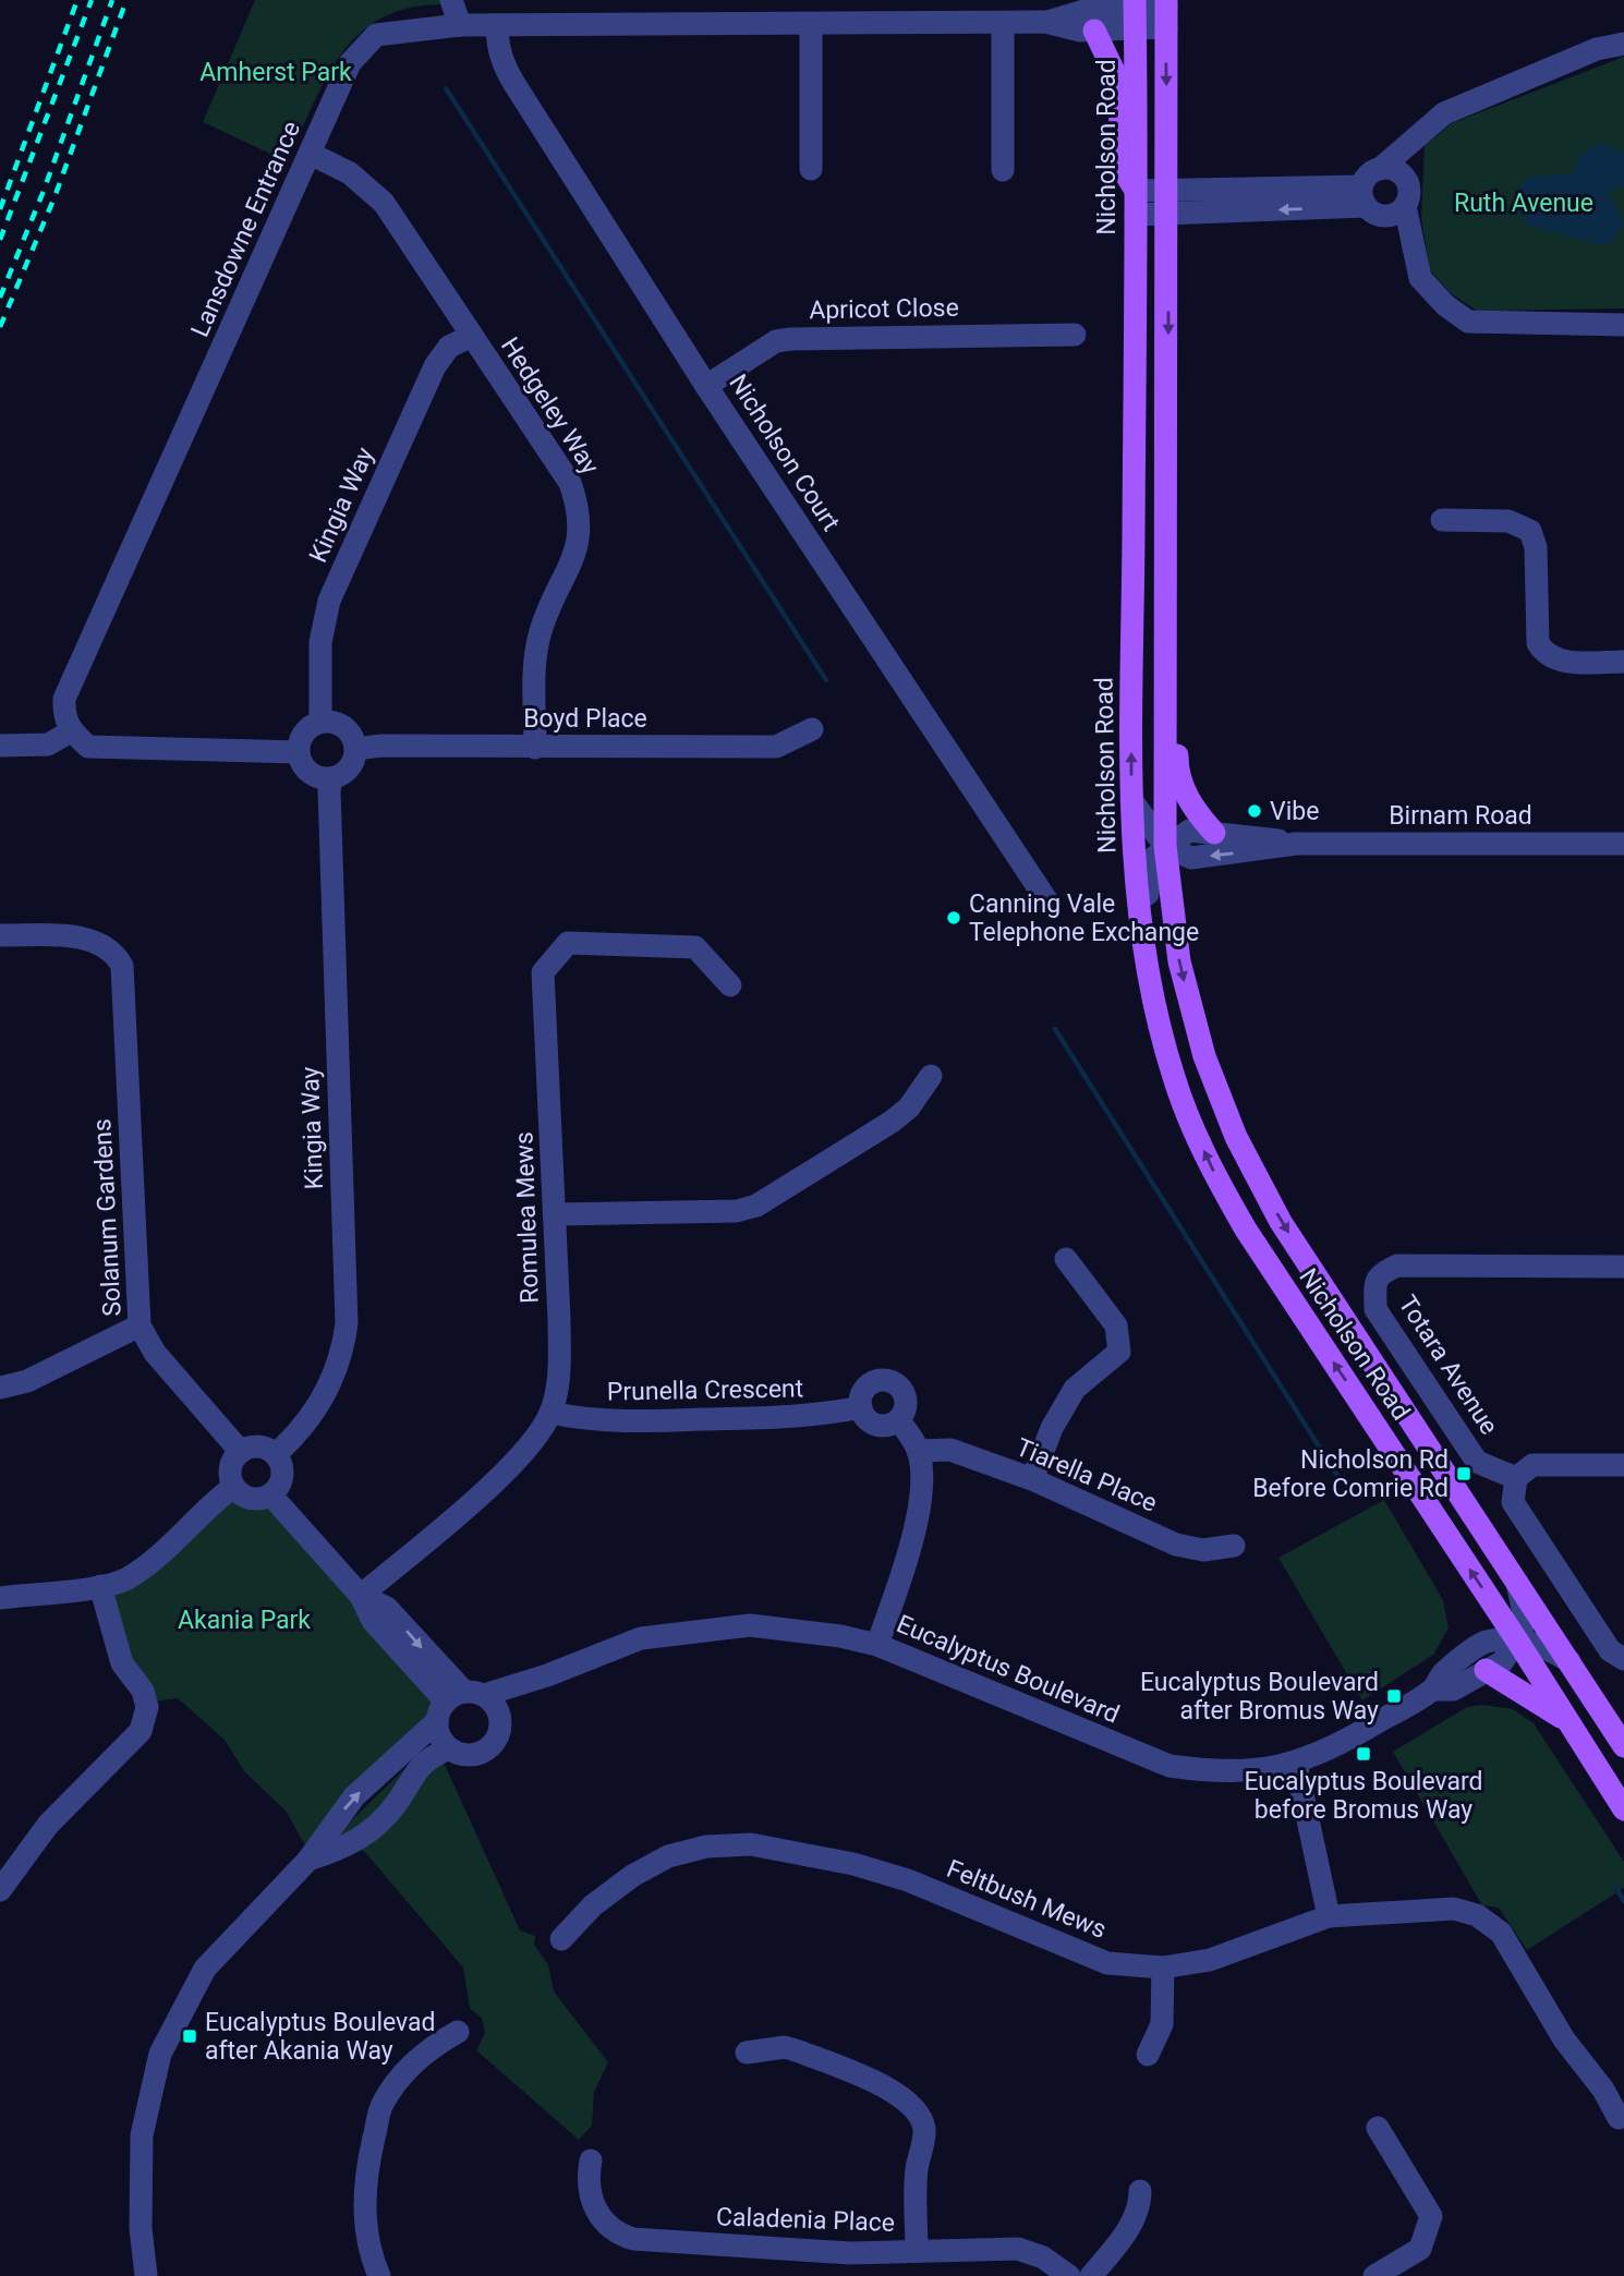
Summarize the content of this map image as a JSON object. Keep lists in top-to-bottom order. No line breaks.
{"streets":{"main road":["Nicholson Road"],"street":["Lansdowne Entrance","Apricot Close","Hedgeley Way","Nicholson Court","Kingia Way","Boyd Place","Birnam Road","Solanum Gardens","Romulea Mews","Totara Avenue","Prunella Crescent","Tiarella Place","Eucalyptus Boulevard","Feltbush Mews","Caladenia Place"]},"crossings":[["Nicholson Road","Lansdowne Entrance"],["Nicholson Road","Birnam Road"],["Nicholson Road","Eucalyptus Boulevard"],["Lansdowne Entrance","Hedgeley Way"],["Lansdowne Entrance","Nicholson Court"],["Apricot Close","Nicholson Court"],["Hedgeley Way","Kingia Way"],["Hedgeley Way","Boyd Place"],["Kingia Way","Boyd Place"],["Kingia Way","Solanum Gardens"],["Romulea Mews","Prunella Crescent"]],"parks":["Amherst Park","Ruth Avenue","Akania Park"],"places":{"other":["Vibe","Canning Vale Telephone Exchange"],"transit":["Nicholson Rd Before Comrie Rd","Eucalyptus Boulevard after Bromus Way","Eucalyptus Boulevard before Bromus Way","Eucalyptus Boulevad after Akania Way"]}}
